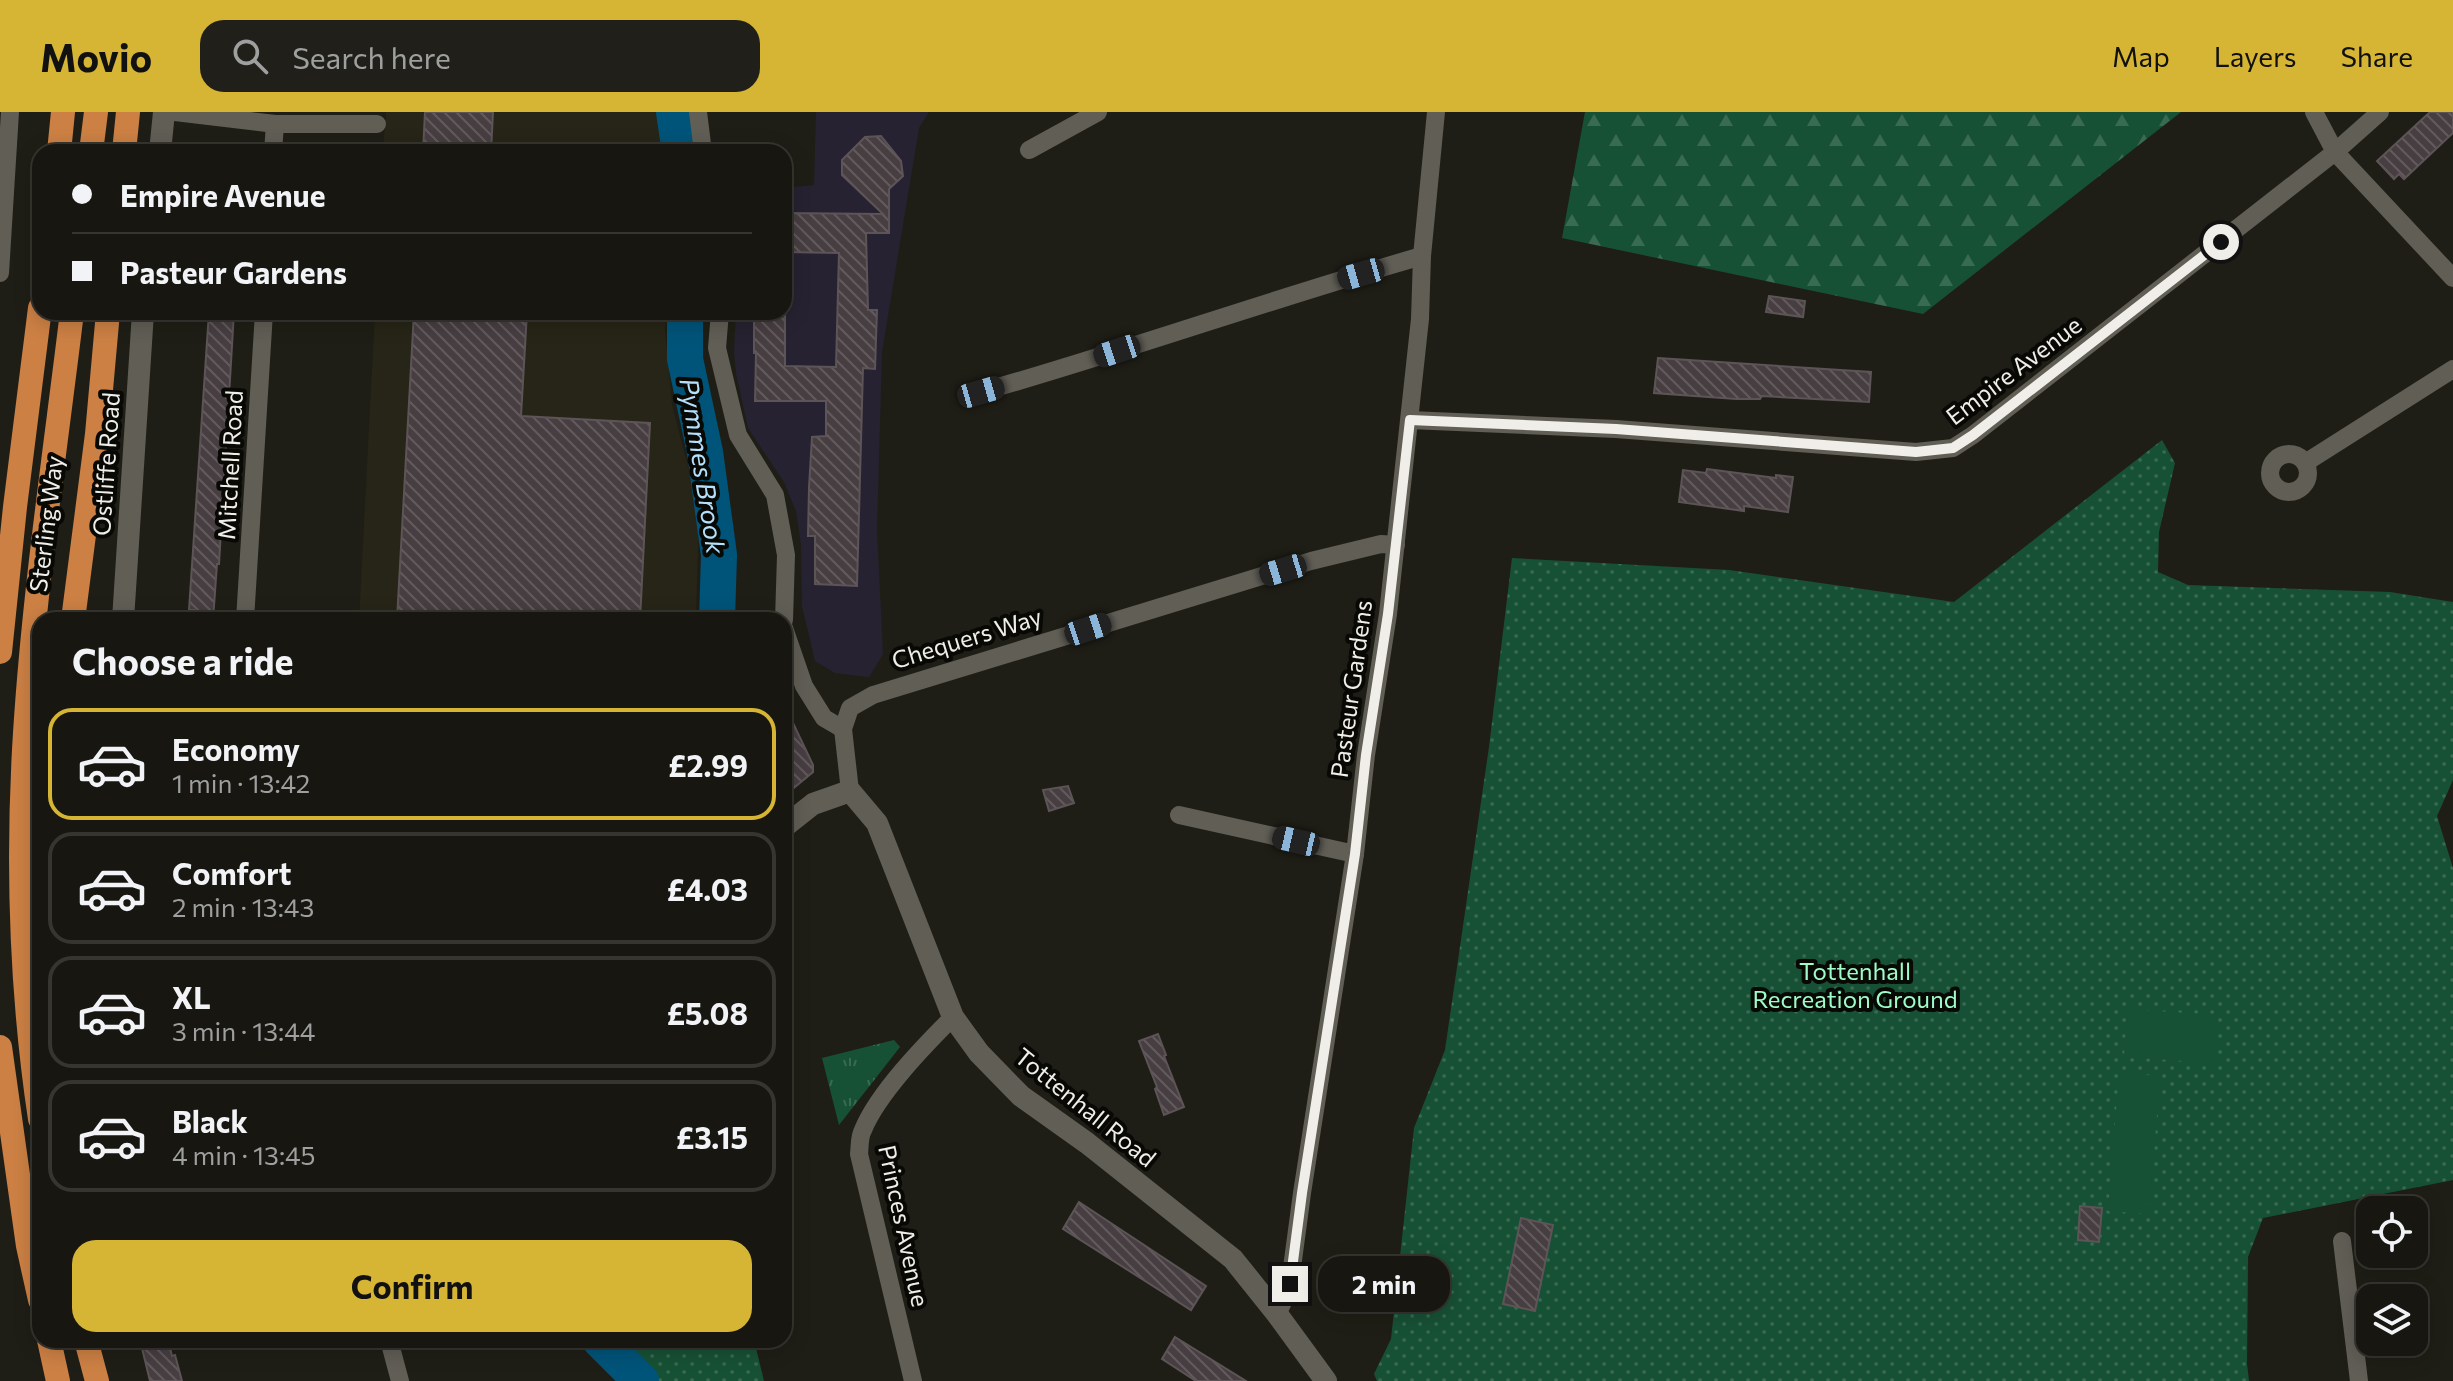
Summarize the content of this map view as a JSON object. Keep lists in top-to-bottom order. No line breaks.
{"streets":{"highway":["Sterling Way"],"street":["Empire Avenue","Ostliffe Road","Mitchell Road","Chequers Way","Pasteur Gardens","Tottenhall Road","Princes Avenue"]},"crossings":[["Empire Avenue","Pasteur Gardens"],["Chequers Way","Pasteur Gardens"],["Pasteur Gardens","Tottenhall Road"],["Tottenhall Road","Princes Avenue"]],"water":["Pymmes Brook"],"parks":["Tottenhall Recreation Ground"],"page":{"header":"Movio","search":"Search here","nav":["Map","Layers","Share"],"banner":["Empire Avenue","Pasteur Gardens"],"heading":"Choose a ride","list":[{"name":"Economy","note":"1 min · 13:42","value":"£2.99"},{"name":"Comfort","note":"2 min · 13:43","value":"£4.03"},{"name":"XL","note":"3 min · 13:44","value":"£5.08"},{"name":"Black","note":"4 min · 13:45","value":"£3.15"}],"buttons":"Confirm","bubble":"2 min"}}
